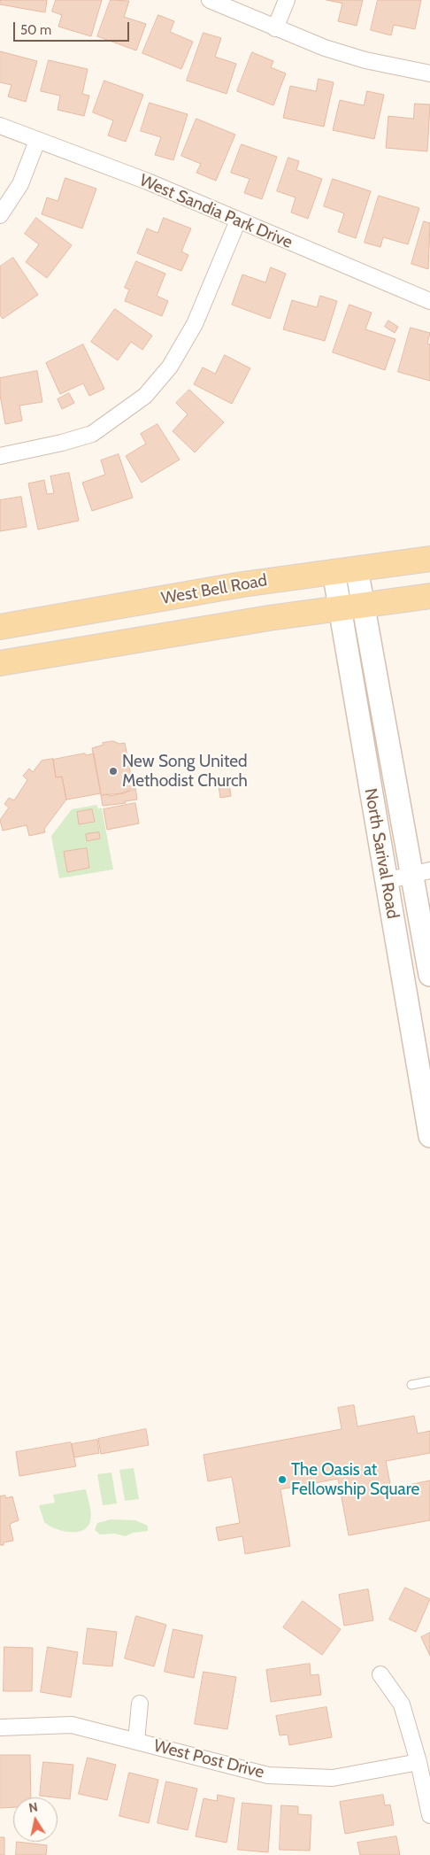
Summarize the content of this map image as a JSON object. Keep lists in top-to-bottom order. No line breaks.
{"streets":{"main road":["West Bell Road","North Sarival Road"],"street":["West Sandia Park Drive","West Post Drive"]},"crossings":[["West Bell Road","North Sarival Road"]],"places":["New Song United Methodist Church","The Oasis at Fellowship Square"],"scale_bar":"50 m","north":"top"}
